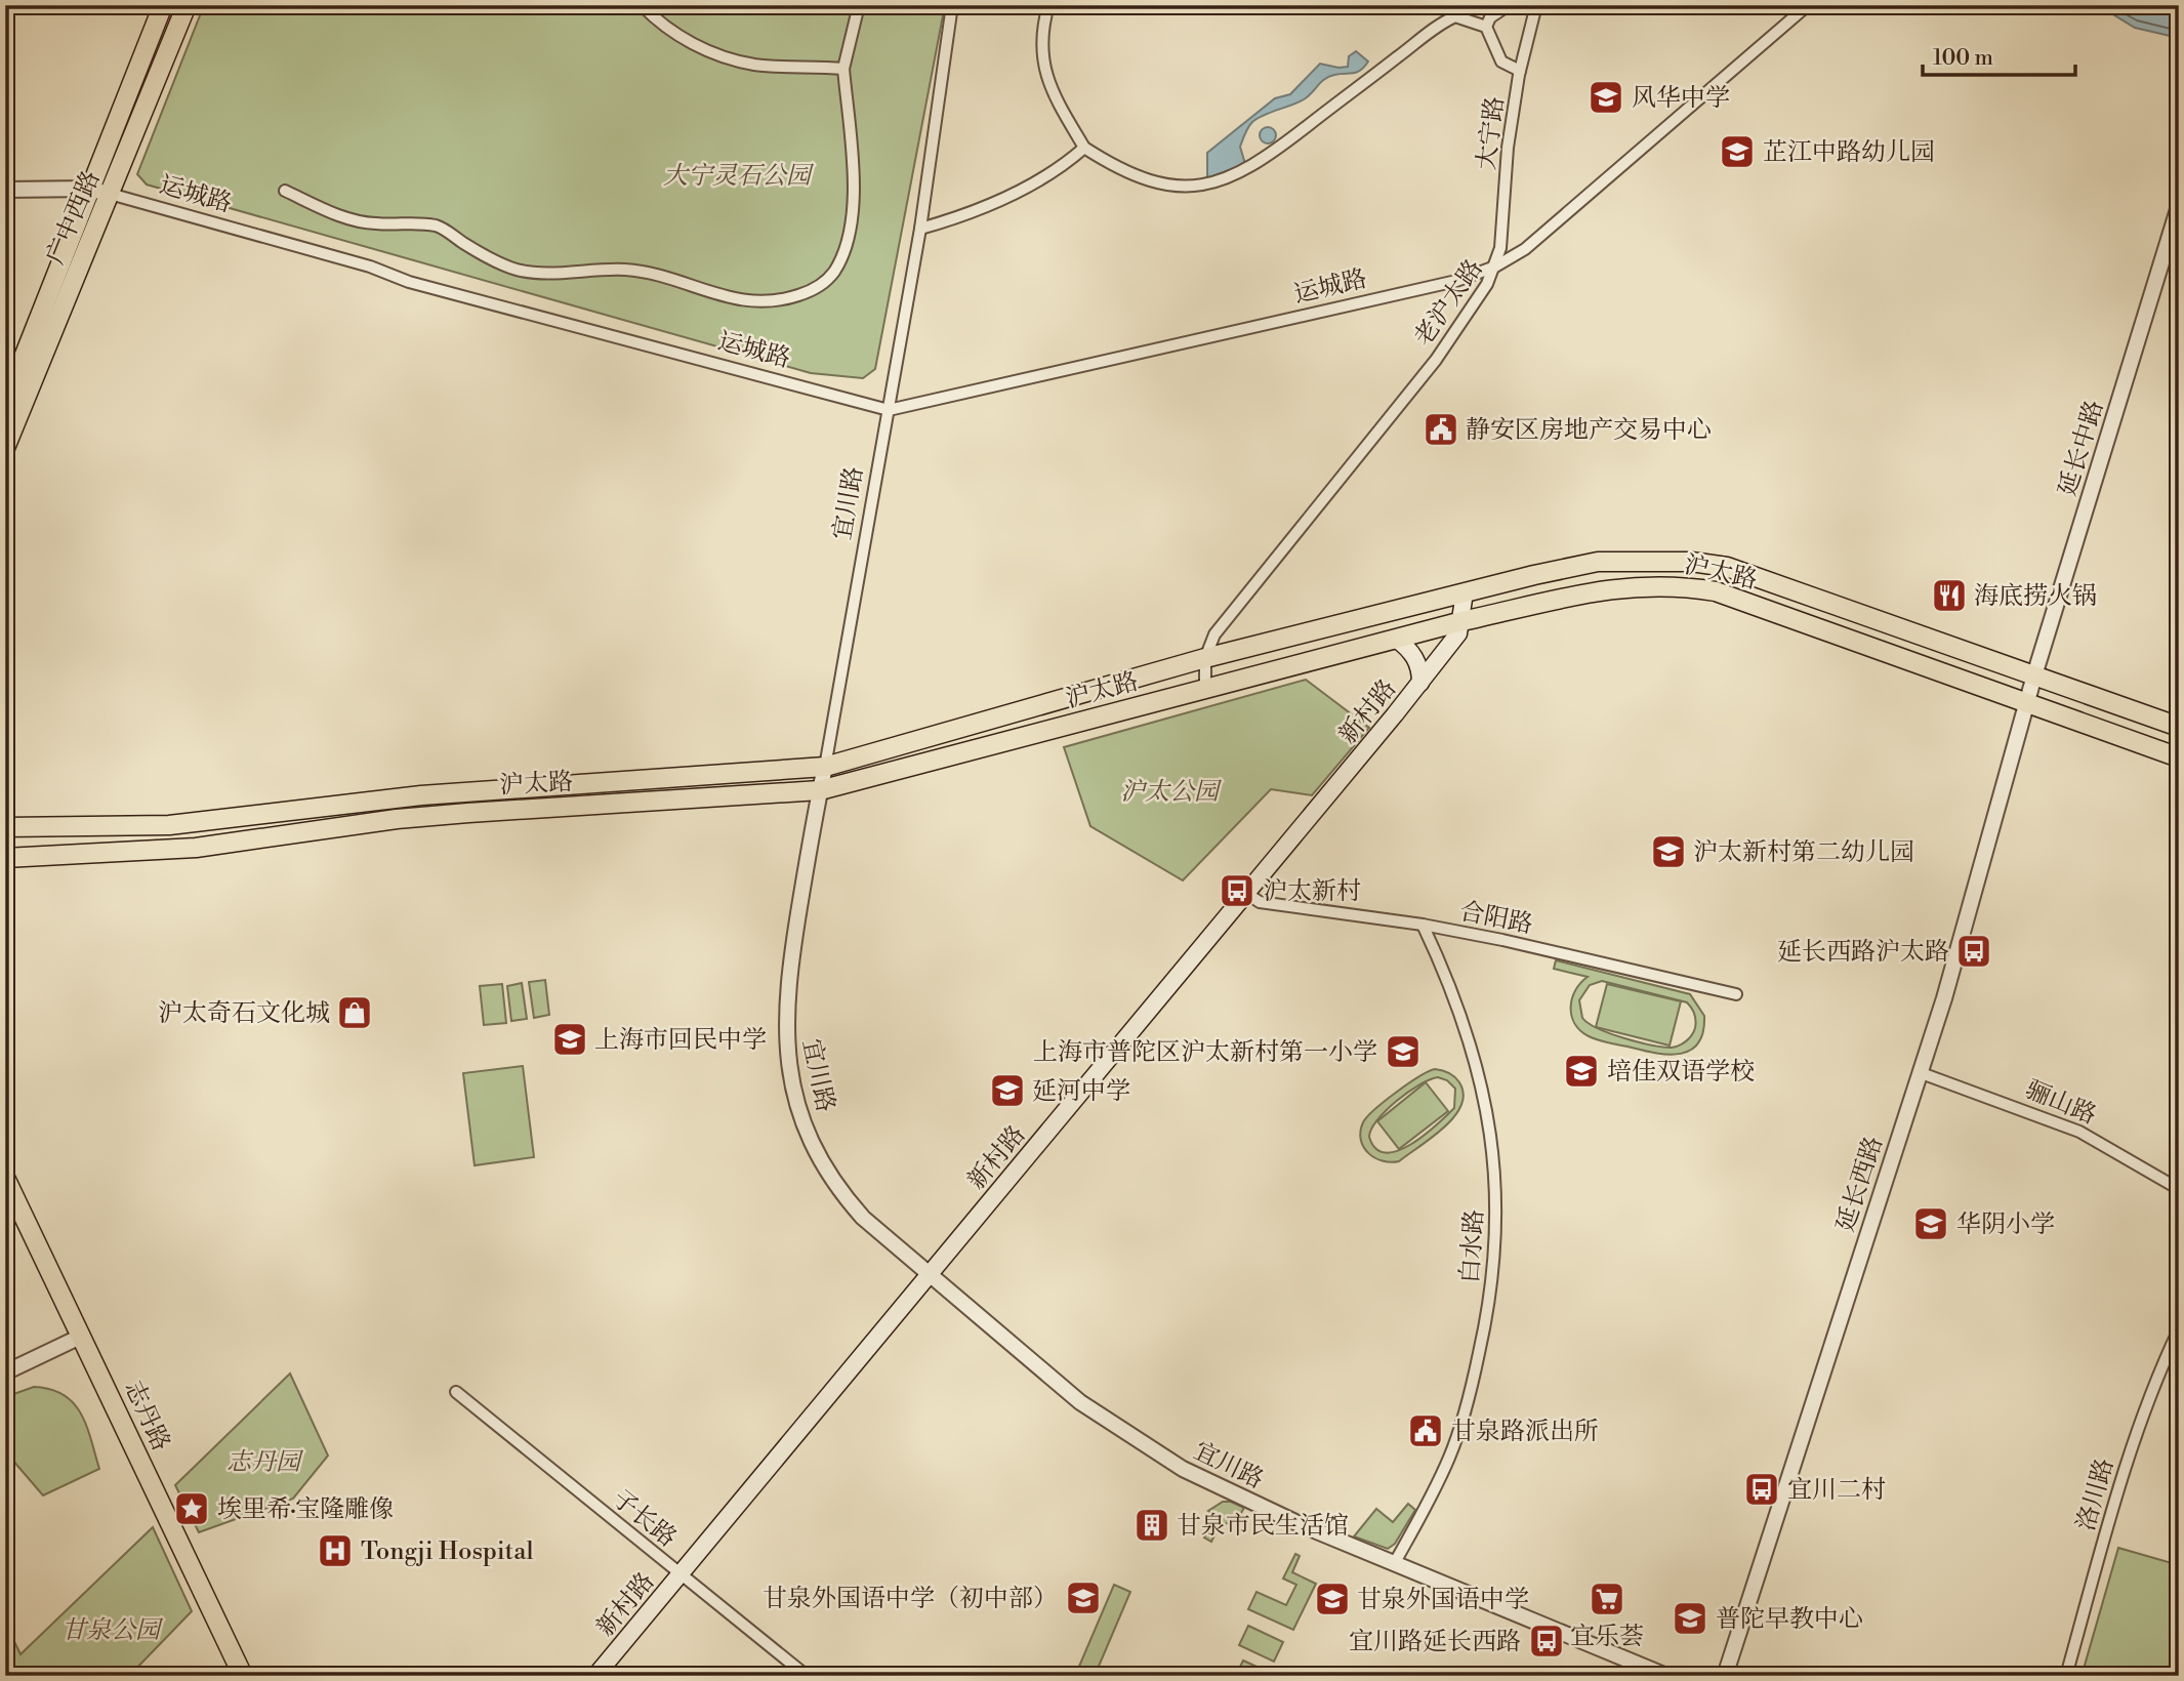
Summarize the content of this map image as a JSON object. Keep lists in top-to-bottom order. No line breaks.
{"streets":{"main road":["广中西路","沪太路","新村路","志丹路"],"street":["大宁路","运城路","老沪太路","延长中路","宜川路","合阳路","骊山路","延长西路","白水路","洛川路","子长路"]},"crossings":[["大宁路","运城路"],["大宁路","老沪太路"],["运城路","广中西路"],["运城路","老沪太路"],["运城路","宜川路"],["老沪太路","沪太路"],["延长中路","沪太路"],["延长中路","延长西路"],["宜川路","沪太路"],["宜川路","新村路"],["宜川路","白水路"],["沪太路","新村路"],["沪太路","延长西路"],["新村路","合阳路"],["新村路","子长路"],["合阳路","白水路"],["骊山路","延长西路"]],"parks":["大宁灵石公园","沪太公园","志丹园","甘泉公园"],"places":{"school or university":["风华中学","芷江中路幼儿园","沪太新村第二幼儿园","上海市回民中学","上海市普陀区沪太新村第一小学","培佳双语学校","延河中学","华阴小学","甘泉外国语中学（初中部）","甘泉外国语中学","普陀早教中心"],"public building":["静安区房地产交易中心","甘泉路派出所"],"restaurant":["海底捞火锅"],"bus stop":["沪太新村","延长西路沪太路","宜川二村","宜川路延长西路"],"shop":["沪太奇石文化城"],"place":["埃里希·宝隆雕像"],"building":["甘泉市民生活馆"],"hospital":["Tongji Hospital"],"supermarket":["宜乐荟"]},"scale_bar":"100 m"}
